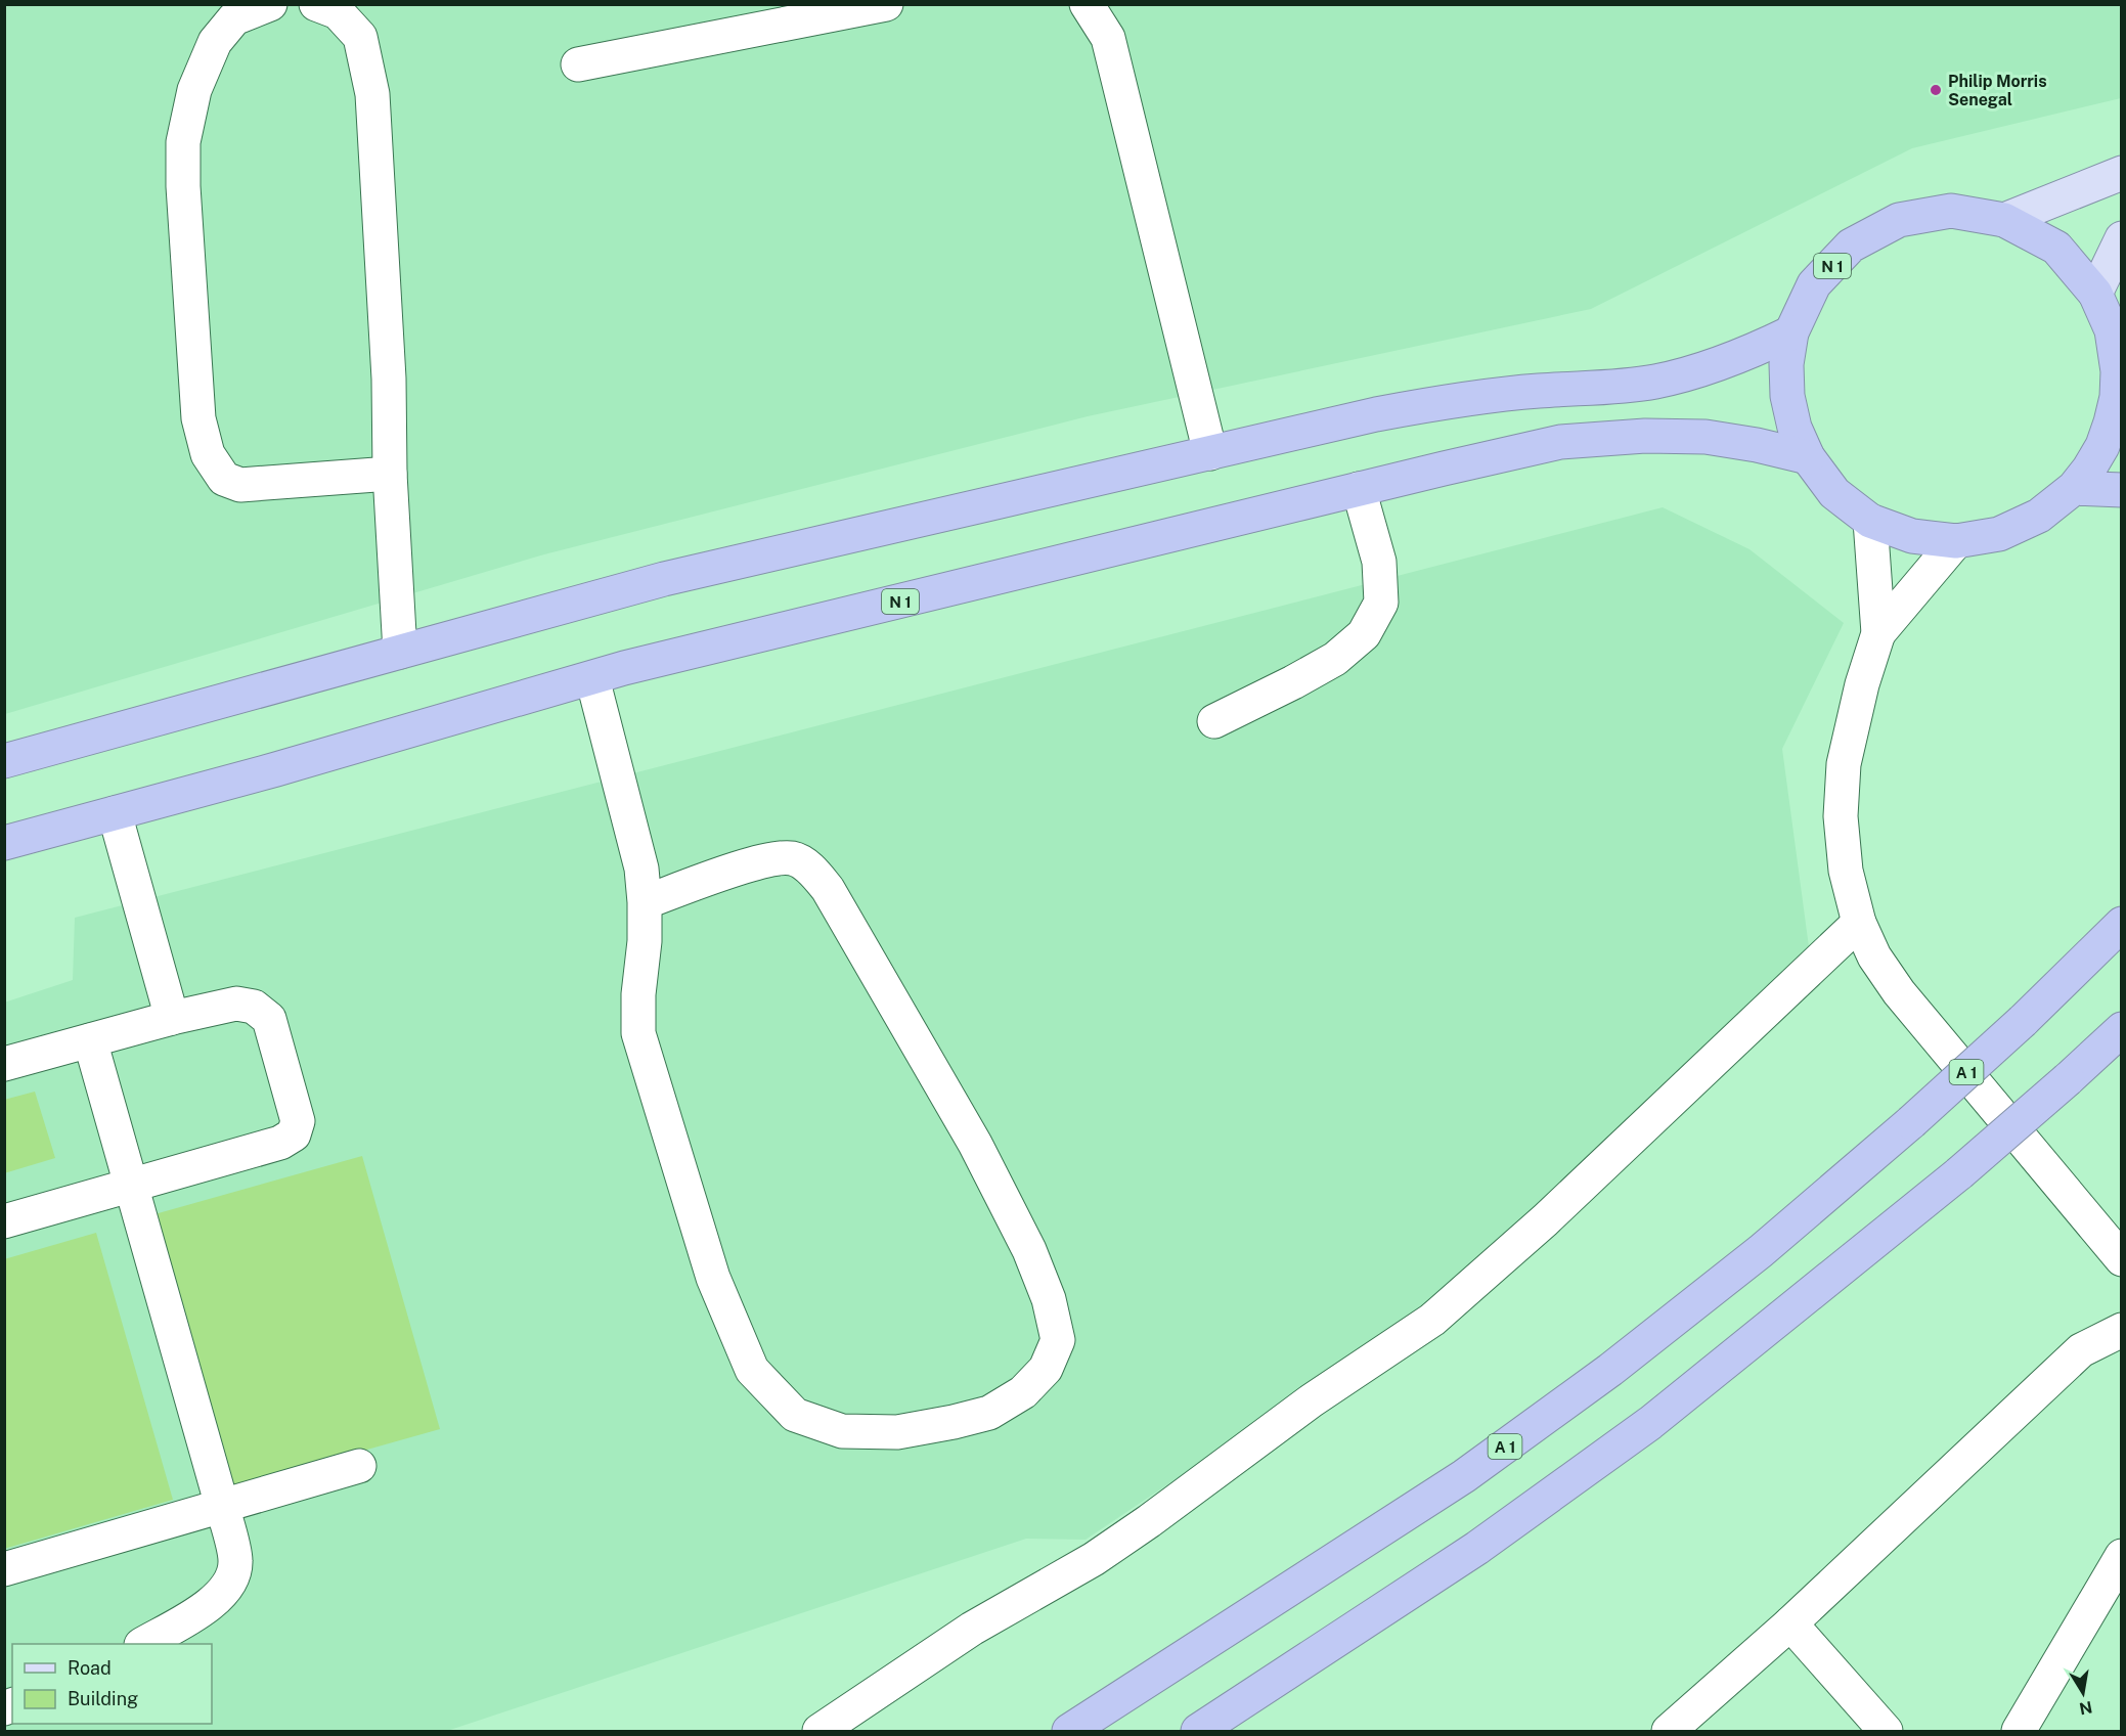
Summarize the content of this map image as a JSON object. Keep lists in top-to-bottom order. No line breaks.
{"streets":{"highway":["N 1","A 1"]},"places":["Philip Morris Senegal"],"legend":["Road","Building"],"north":"bottom"}
